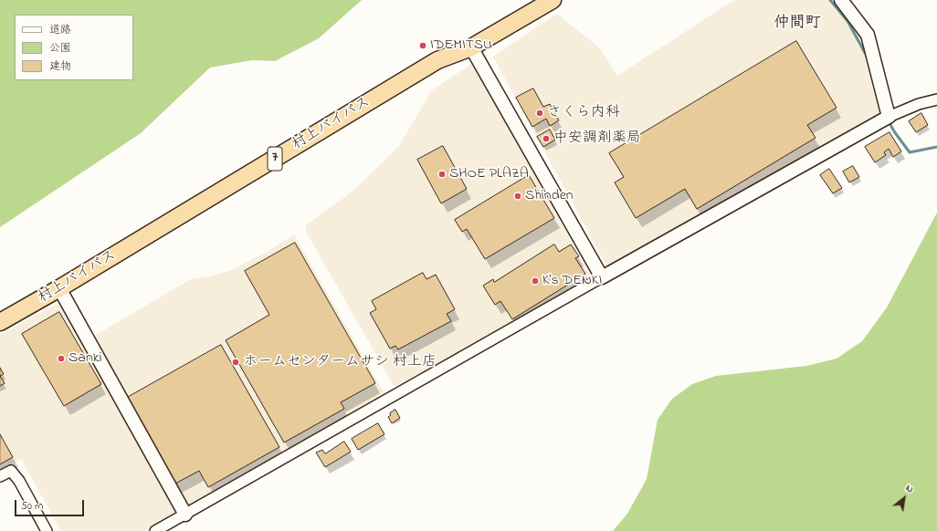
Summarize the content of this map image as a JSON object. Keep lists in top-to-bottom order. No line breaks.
{"streets":{"highway":["村上バイパス","7"]},"districts":["仲間町"],"places":["IDEMITSU","さくら内科","中安調剤薬局","SHOE PLAZA","Shinden","K's DENKI","Sanki","ホームセンタームサシ 村上店"],"legend":["道路","公園","建物"],"scale_bar":"50 m","north":"top right"}
